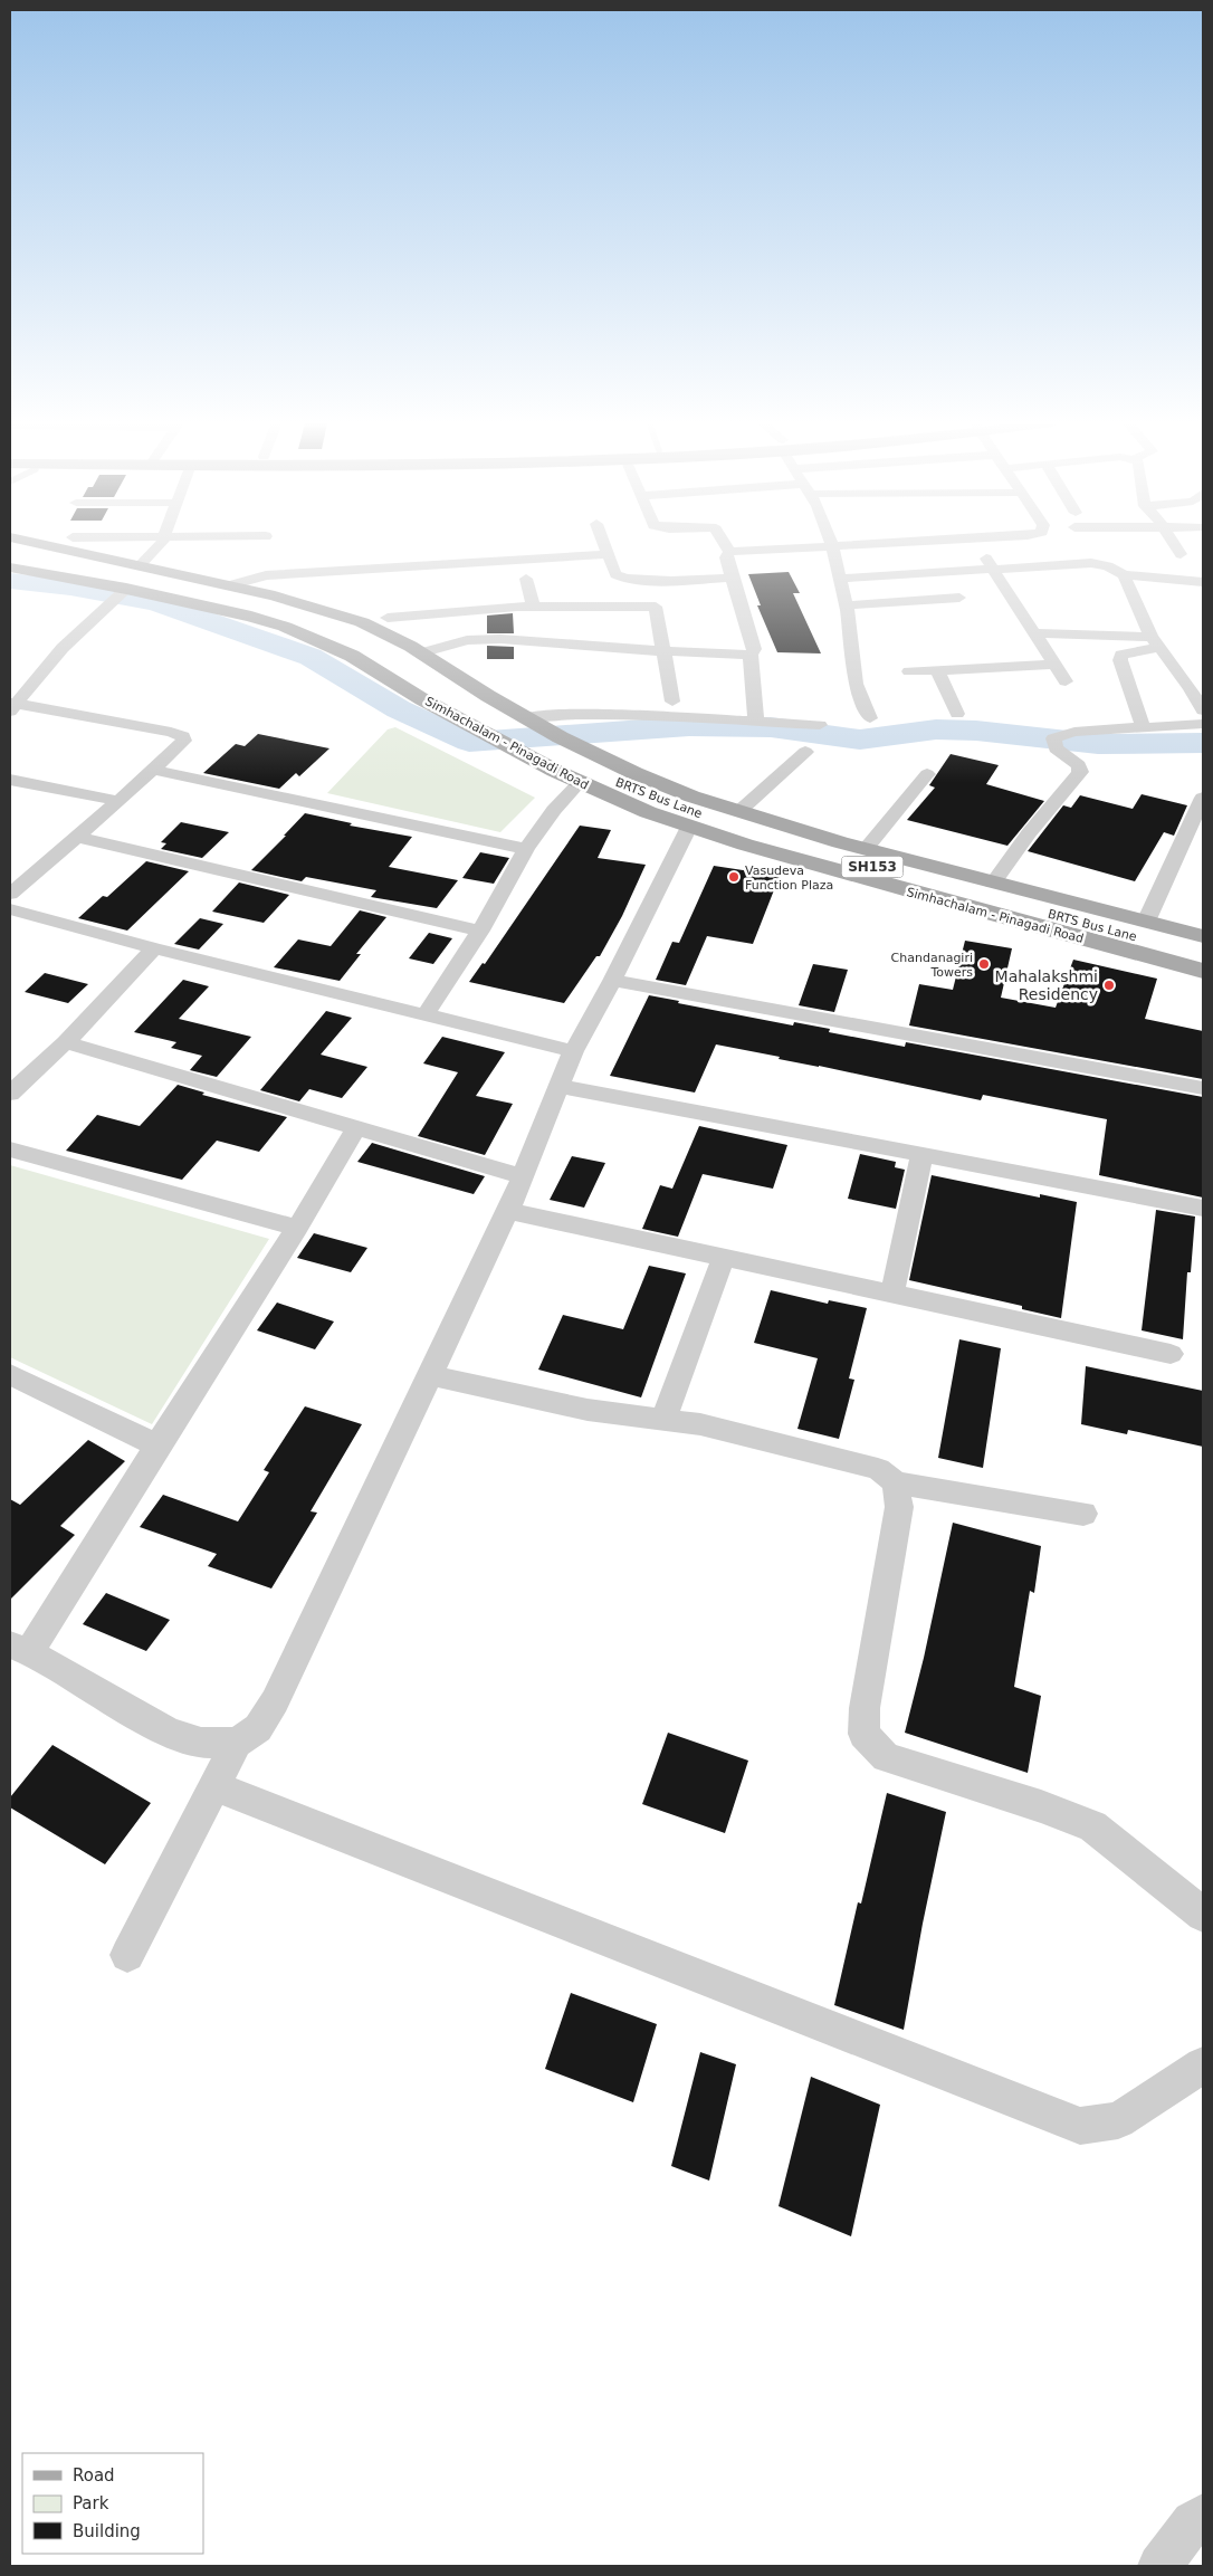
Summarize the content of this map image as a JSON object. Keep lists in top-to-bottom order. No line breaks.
{"streets":{"main road":["Simhachalam - Pinagadi Road","BRTS Bus Lane","SH153"]},"places":["Vasudeva Function Plaza","Chandanagiri Towers","Mahalakshmi Residency"],"legend":["Road","Park","Building"]}
